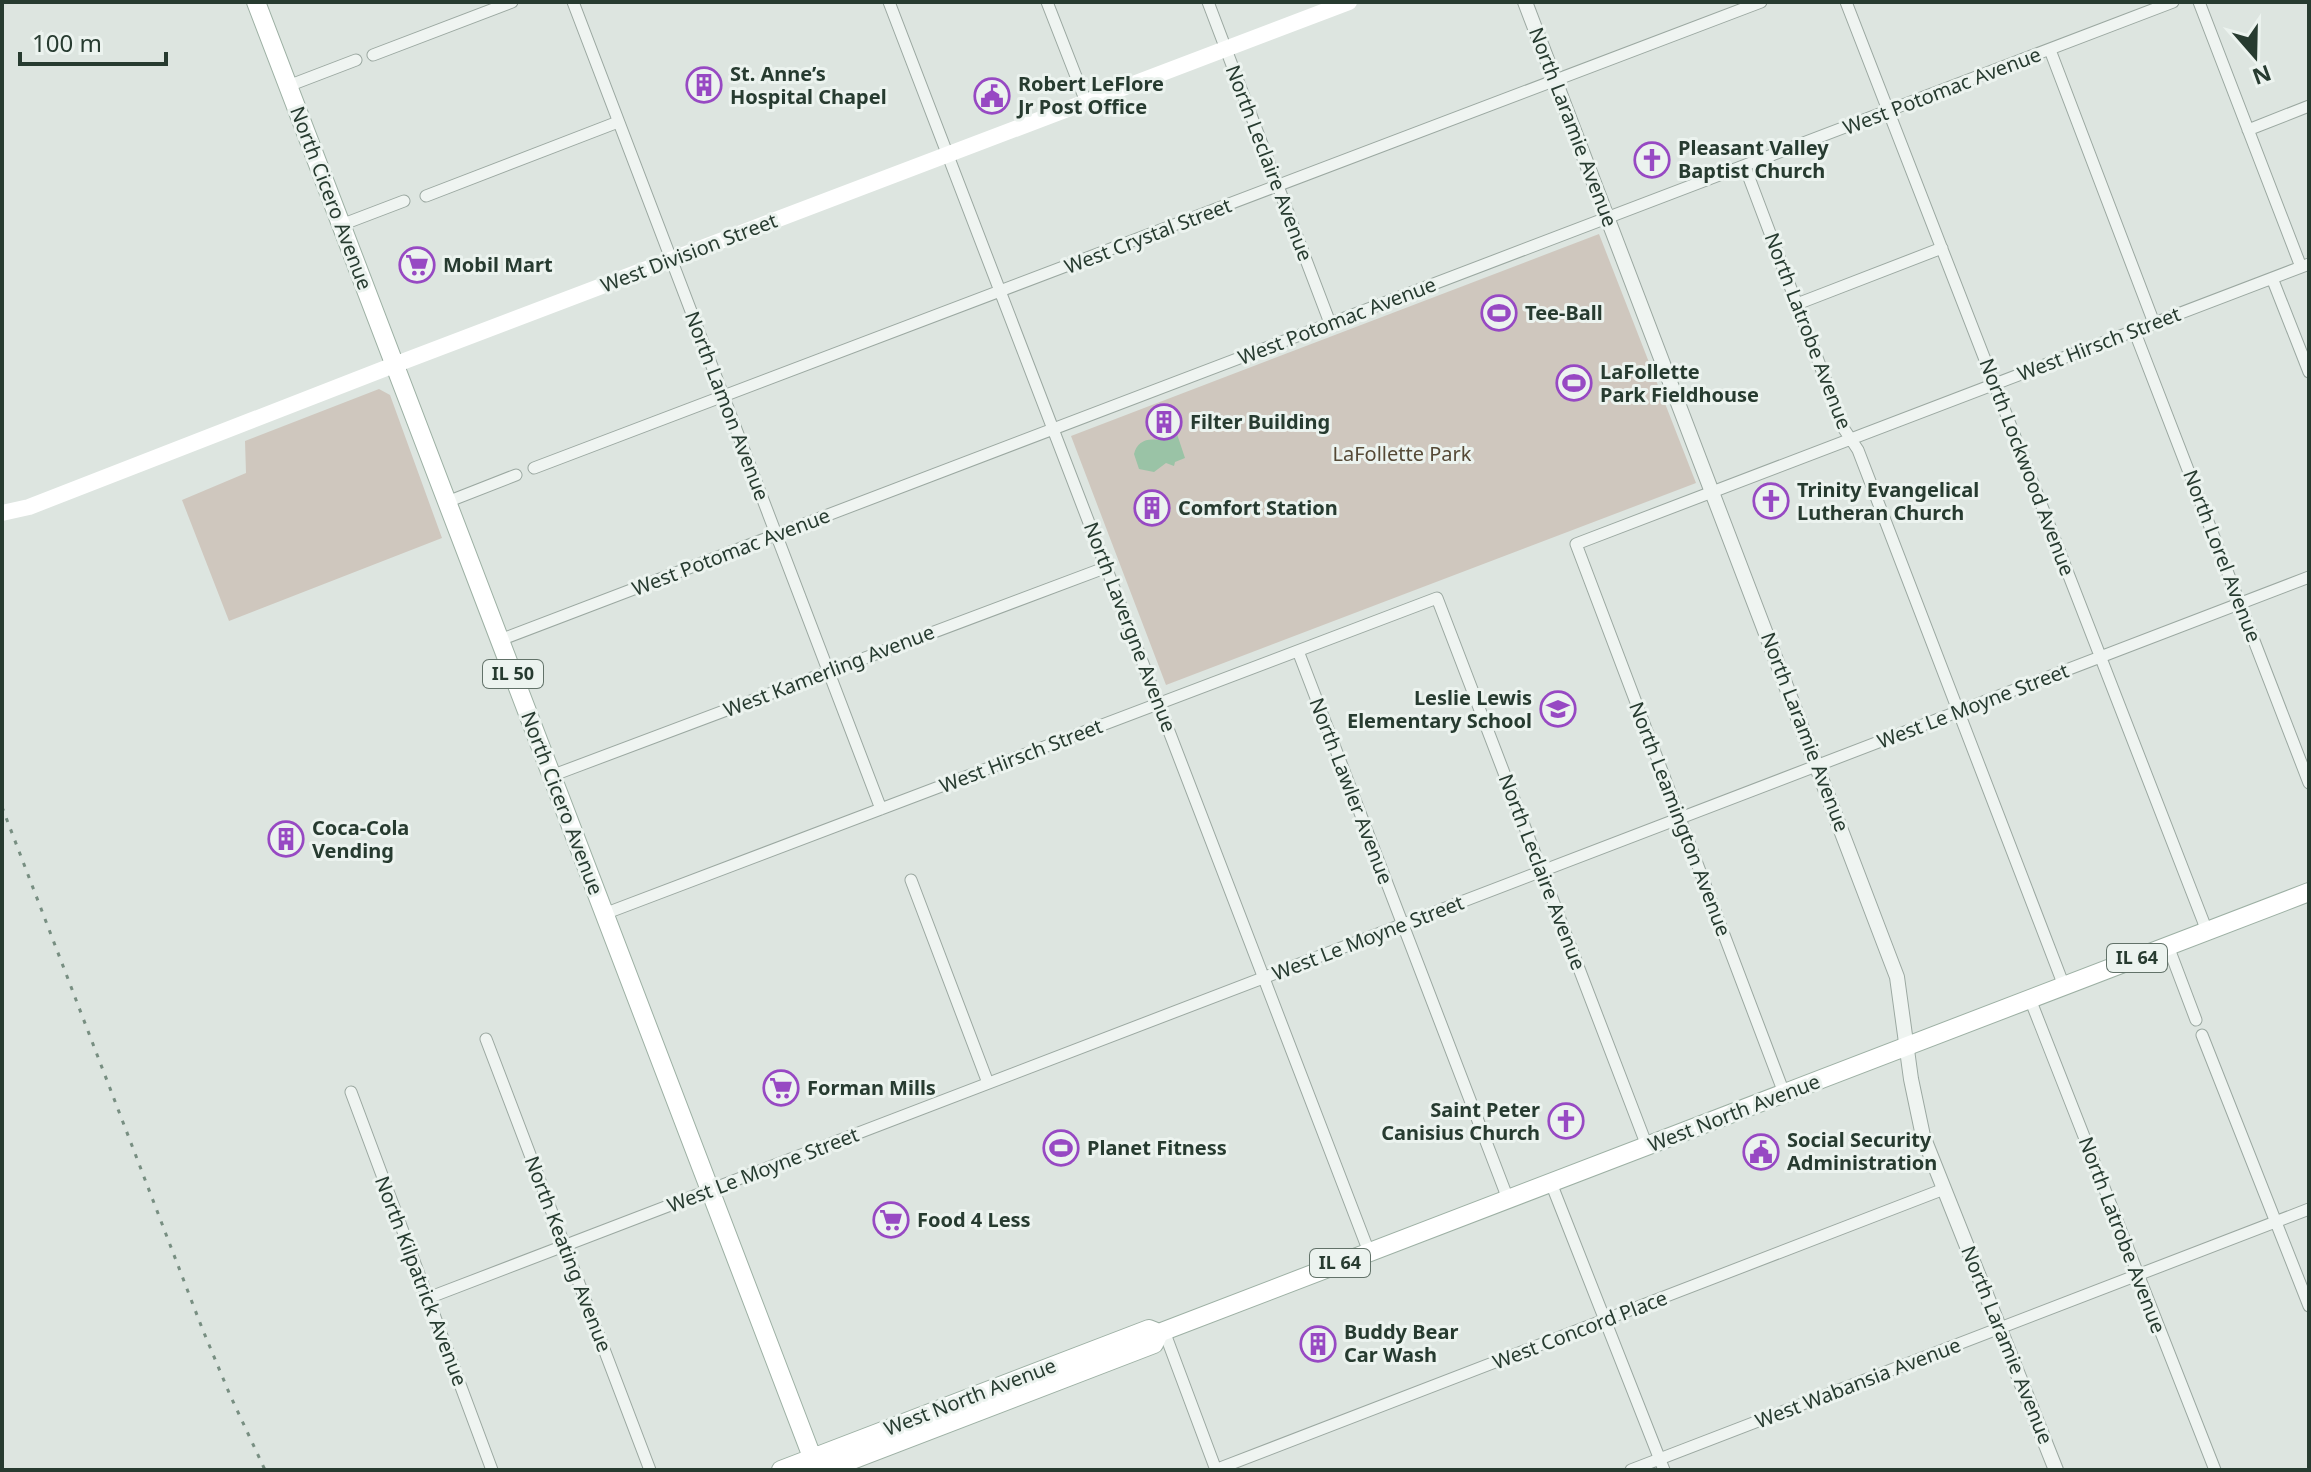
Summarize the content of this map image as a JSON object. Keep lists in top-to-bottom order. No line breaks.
{"streets":{"main road":["North Cicero Avenue","West Division Street","IL 50","IL 64","West North Avenue"],"street":["West Potomac Avenue","North Laramie Avenue","North Leclaire Avenue","West Crystal Street","North Latrobe Avenue","West Hirsch Street","North Lamon Avenue","North Lockwood Avenue","North Lorel Avenue","North Lavergne Avenue","West Kamerling Avenue","West Le Moyne Street","North Lawler Avenue","North Leamington Avenue","North Keating Avenue","North Kilpatrick Avenue","West Concord Place","West Wabansia Avenue"]},"crossings":[["West Potomac Avenue","North Laramie Avenue"],["West Potomac Avenue","North Leclaire Avenue"],["West Potomac Avenue","North Cicero Avenue"],["West Potomac Avenue","North Latrobe Avenue"],["West Potomac Avenue","North Lamon Avenue"],["West Potomac Avenue","North Lockwood Avenue"],["West Potomac Avenue","North Lavergne Avenue"],["North Laramie Avenue","West Crystal Street"],["North Laramie Avenue","West Hirsch Street"],["North Laramie Avenue","West Le Moyne Street"],["North Laramie Avenue","West North Avenue"],["North Laramie Avenue","West Concord Place"],["North Laramie Avenue","West Wabansia Avenue"],["North Leclaire Avenue","West Crystal Street"],["North Leclaire Avenue","West Division Street"],["North Leclaire Avenue","West Hirsch Street"],["North Leclaire Avenue","West Le Moyne Street"],["North Leclaire Avenue","West North Avenue"],["North Cicero Avenue","West Division Street"],["North Cicero Avenue","West Hirsch Street"],["North Cicero Avenue","West Kamerling Avenue"],["North Cicero Avenue","West Le Moyne Street"],["North Cicero Avenue","West North Avenue"],["West Crystal Street","North Lamon Avenue"],["West Crystal Street","North Lavergne Avenue"],["West Division Street","North Lamon Avenue"],["West Division Street","North Lavergne Avenue"],["North Latrobe Avenue","West Hirsch Street"],["North Latrobe Avenue","West Le Moyne Street"],["North Latrobe Avenue","West North Avenue"],["North Latrobe Avenue","West Wabansia Avenue"],["West Hirsch Street","North Lamon Avenue"],["West Hirsch Street","North Lockwood Avenue"],["West Hirsch Street","North Lorel Avenue"],["West Hirsch Street","North Lavergne Avenue"],["West Hirsch Street","North Lawler Avenue"],["West Hirsch Street","North Leamington Avenue"],["North Lamon Avenue","West Kamerling Avenue"],["North Lockwood Avenue","West Le Moyne Street"],["North Lockwood Avenue","West North Avenue"],["North Lorel Avenue","West Le Moyne Street"],["North Lavergne Avenue","West Kamerling Avenue"],["North Lavergne Avenue","West Le Moyne Street"],["North Lavergne Avenue","West North Avenue"],["West Le Moyne Street","North Lawler Avenue"],["West Le Moyne Street","North Leamington Avenue"],["West Le Moyne Street","North Keating Avenue"],["West Le Moyne Street","North Kilpatrick Avenue"],["North Lawler Avenue","West North Avenue"],["North Leamington Avenue","West North Avenue"]],"parks":["LaFollette Park"],"places":{"building":["St. Anne’s Hospital Chapel","Filter Building","Comfort Station","Coca-Cola Vending","Buddy Bear Car Wash"],"public building":["Robert LeFlore Jr Post Office","Social Security Administration"],"church":["Pleasant Valley Baptist Church","Trinity Evangelical Lutheran Church","Saint Peter Canisius Church"],"supermarket":["Mobil Mart","Forman Mills","Food 4 Less"],"sports":["Tee-Ball","LaFollette Park Fieldhouse","Planet Fitness"],"school or university":["Leslie Lewis Elementary School"]},"scale_bar":"100 m","north":"bottom"}
